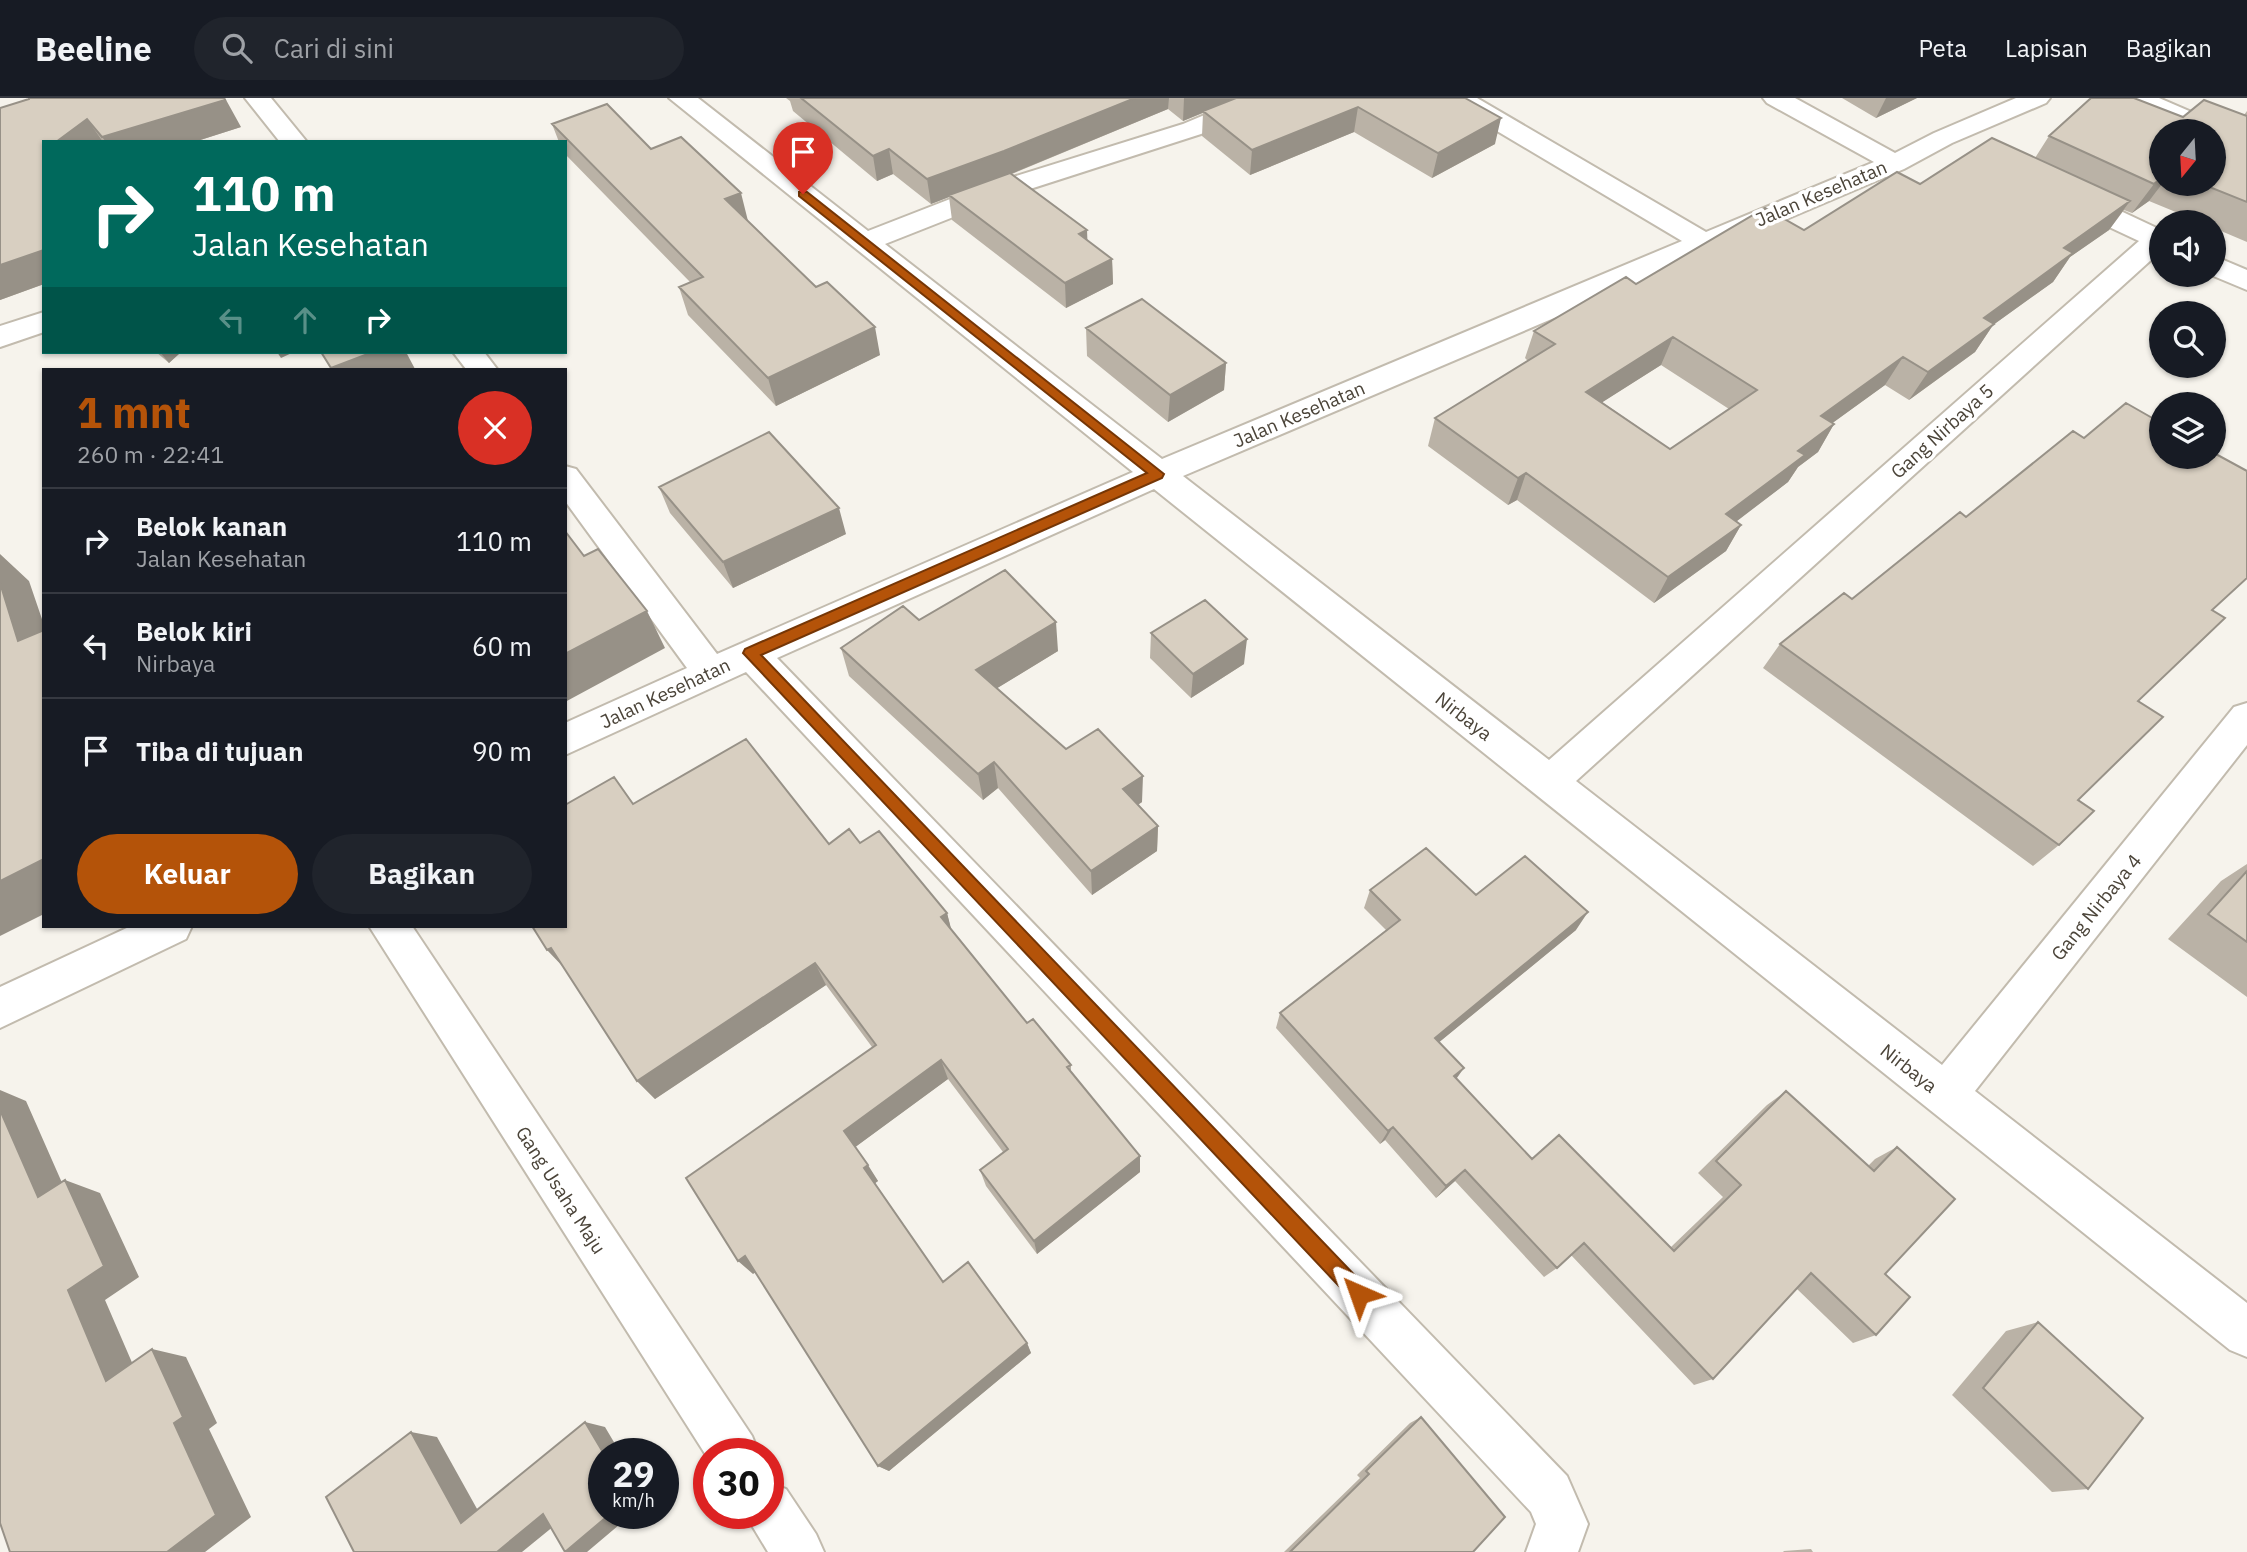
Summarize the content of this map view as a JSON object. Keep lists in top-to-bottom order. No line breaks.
{"streets":{"street":["Jalan Kesehatan","Gang Nirbaya 5","Nirbaya","Gang Nirbaya 4","Gang Usaha Maju"]},"crossings":[["Jalan Kesehatan","Nirbaya"],["Gang Nirbaya 5","Nirbaya"],["Nirbaya","Gang Nirbaya 4"]],"north":"bottom","page":{"header":"Beeline","search":"Cari di sini","nav":["Peta","Lapisan","Bagikan"],"turn":["110 m","Jalan Kesehatan"],"heading":["1 mnt","260 m · 22:41"],"list":[{"name":"Belok kanan","note":"Jalan Kesehatan","value":"110 m"},{"name":"Belok kiri","note":"Nirbaya","value":"60 m"},{"name":"Tiba di tujuan","value":"90 m"}],"buttons":["Keluar","Bagikan"],"speed":"29 km/h","limit":"30"}}
